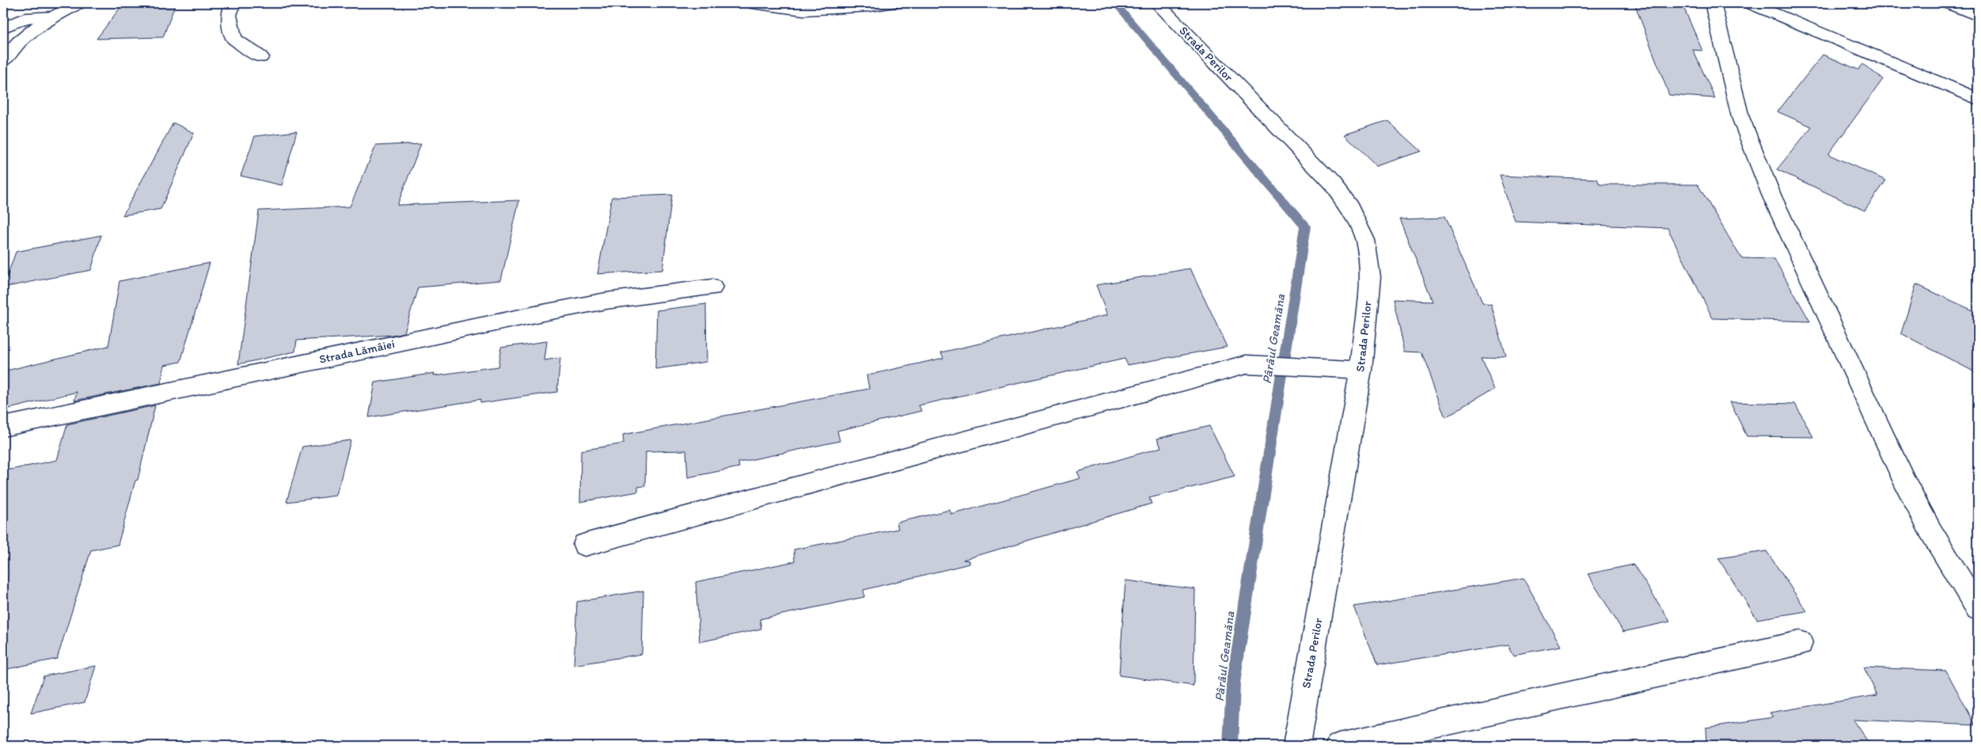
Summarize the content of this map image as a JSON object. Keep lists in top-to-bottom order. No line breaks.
{"streets":{"street":["Strada Perilor","Strada Lămâiei"]},"water":["Pârâul Geamăna"]}
